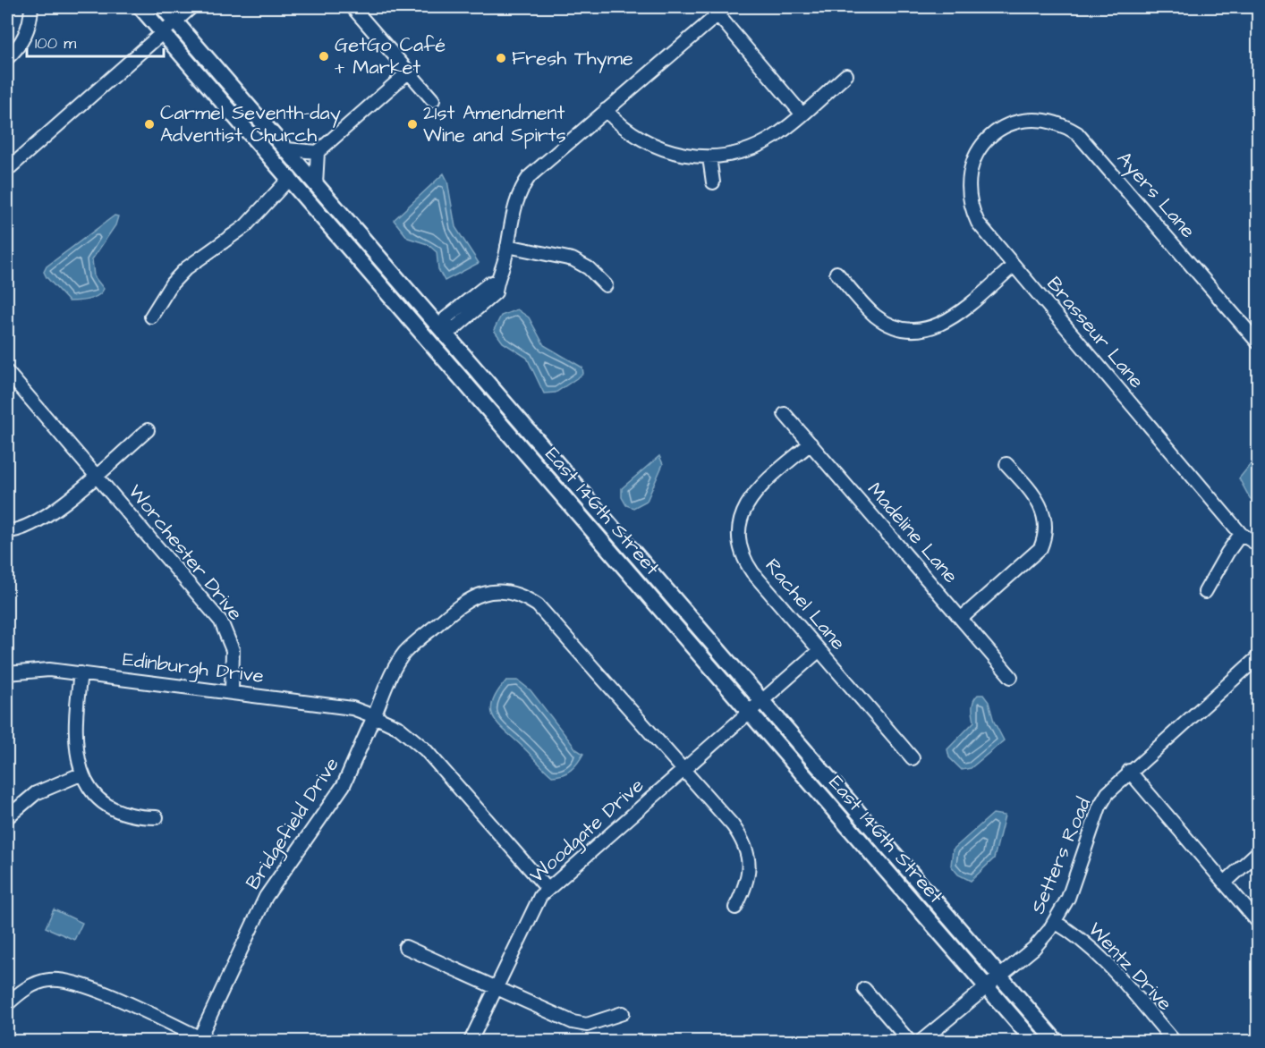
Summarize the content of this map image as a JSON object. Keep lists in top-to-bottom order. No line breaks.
{"streets":{"main road":["East 146th Street"],"street":["Ayers Lane","Brasseur Lane","Madeline Lane","Worchester Drive","Rachel Lane","Edinburgh Drive","Bridgefield Drive","Woodgate Drive","Setters Road","Wentz Drive"]},"crossings":[["Ayers Lane","Brasseur Lane"],["East 146th Street","Woodgate Drive"],["East 146th Street","Setters Road"],["Madeline Lane","Rachel Lane"],["Worchester Drive","Edinburgh Drive"],["Rachel Lane","Woodgate Drive"],["Edinburgh Drive","Bridgefield Drive"],["Edinburgh Drive","Woodgate Drive"],["Bridgefield Drive","Woodgate Drive"],["Setters Road","Wentz Drive"]],"places":["GetGo Café + Market","Fresh Thyme","Carmel Seventh-day Adventist Church","21st Amendment Wine and Spirts"],"scale_bar":"100 m"}
